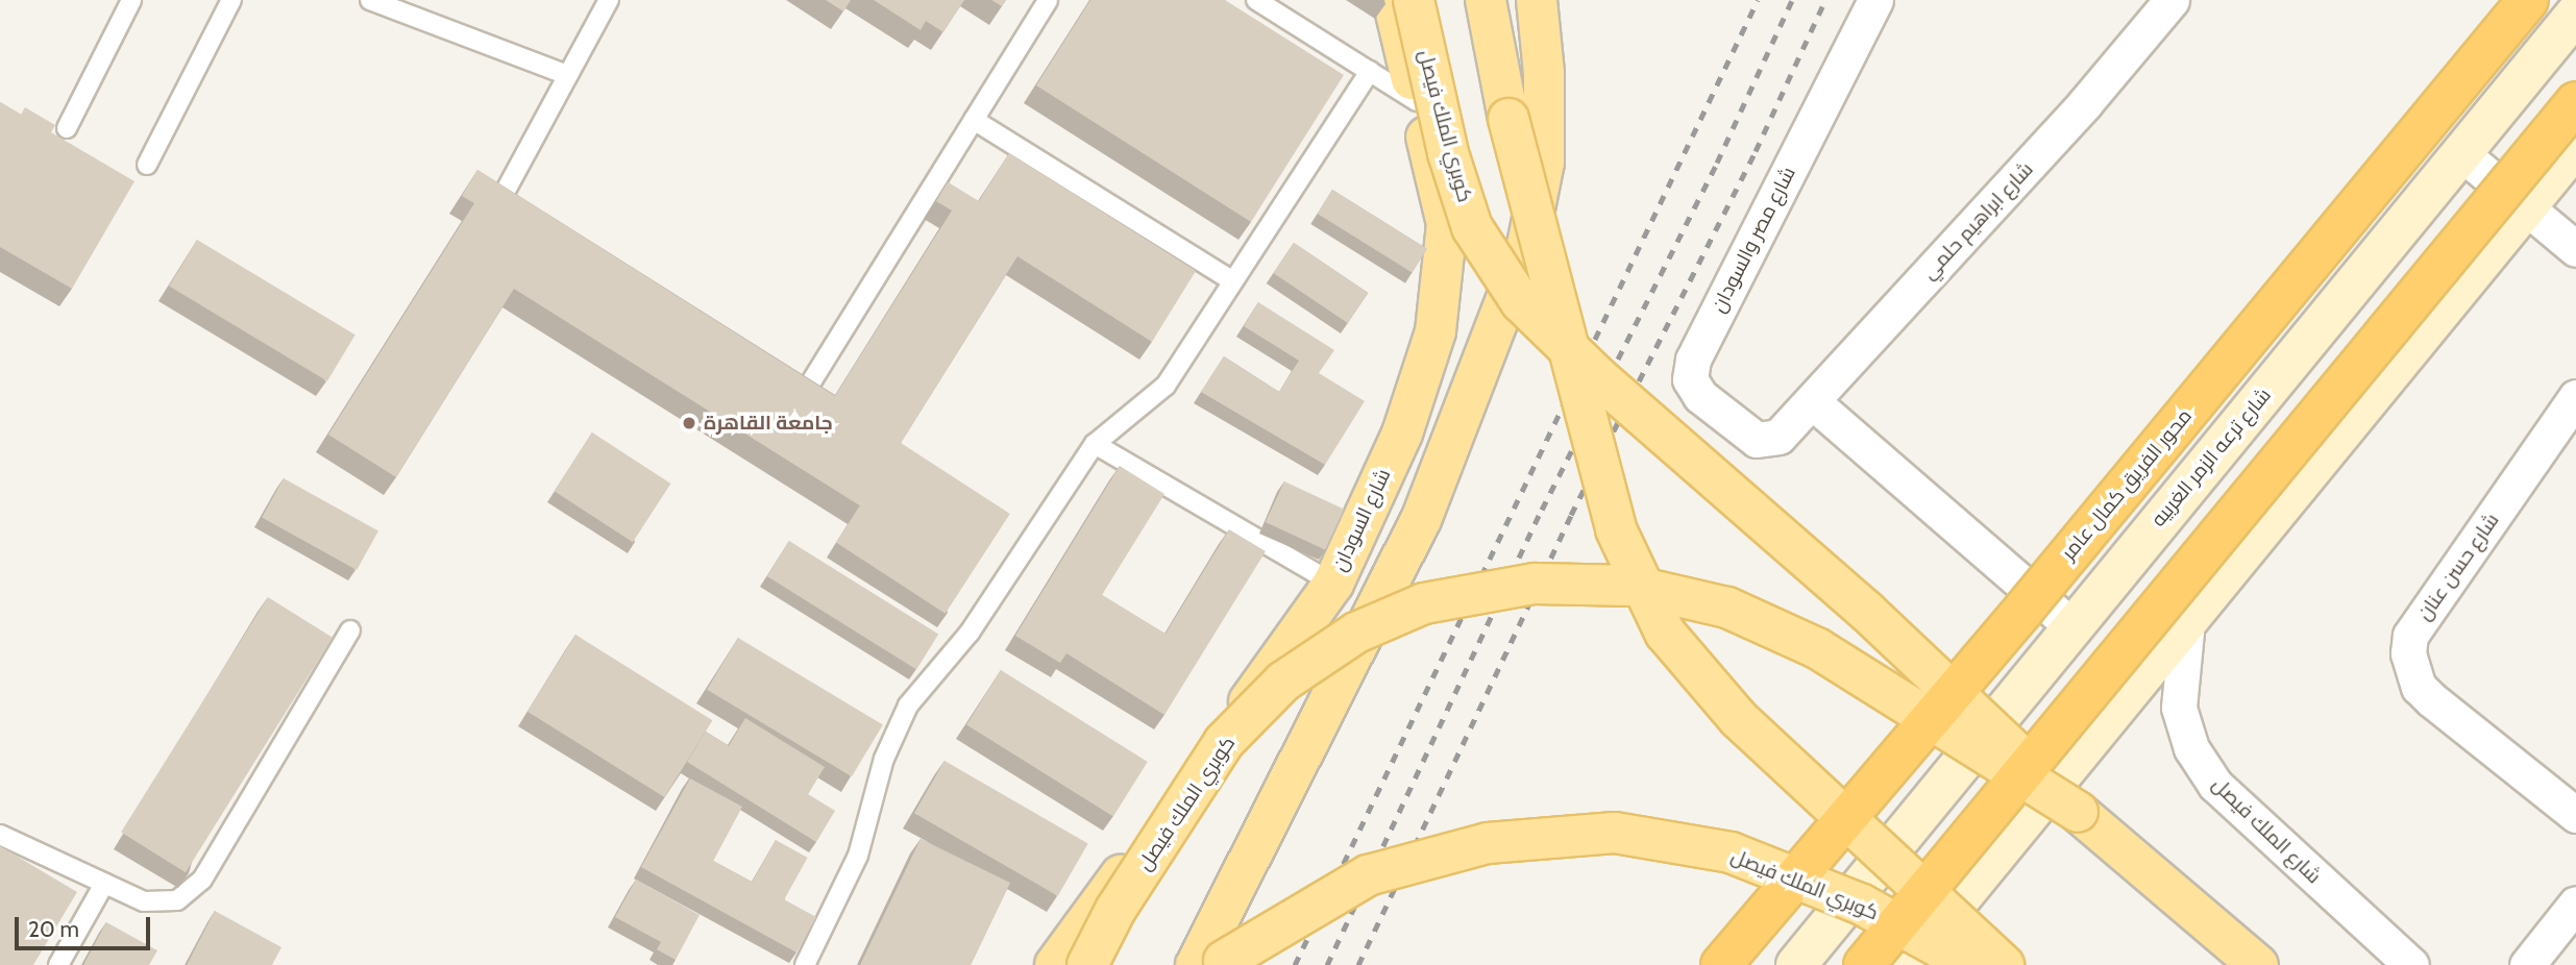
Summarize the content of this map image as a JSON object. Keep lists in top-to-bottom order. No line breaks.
{"streets":{"highway":["محور الفريق كمال عامر"],"main road":["كوبري الملك فيصل","شارع ترعه الزمر الغربيه","شارع السودان"],"street":["شارع ابراهيم حلمي","شارع مصر والسودان","شارع حسن عنان","شارع الملك فيصل"]},"crossings":[["شارع ابراهيم حلمي","شارع مصر والسودان"]],"places":["جامعة القاهرة"],"scale_bar":"20 m"}
